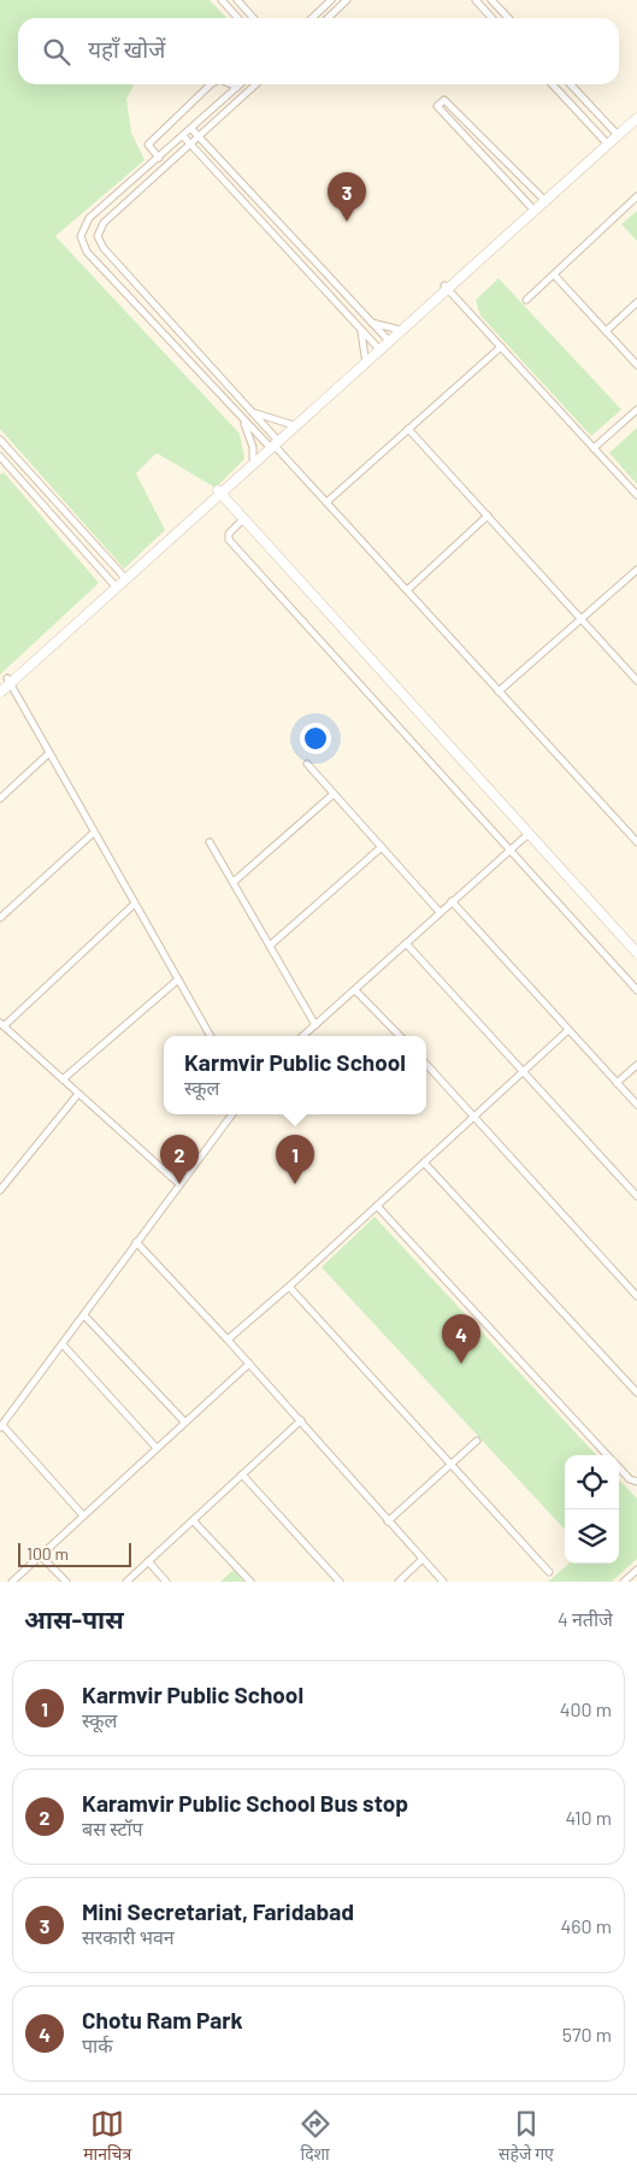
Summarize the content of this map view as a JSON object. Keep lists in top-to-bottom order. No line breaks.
{"scale_bar":"100 m","page":{"search":"यहाँ खोजें","pins":["3","1","2","4"],"popup":["Karmvir Public School","स्कूल"],"scale":"100 m","heading":["आस-पास","4 नतीजे"],"list":[{"mark":"1","name":"Karmvir Public School","note":"स्कूल","value":"400 m"},{"mark":"2","name":"Karamvir Public School Bus stop","note":"बस स्टॉप","value":"410 m"},{"mark":"3","name":"Mini Secretariat, Faridabad","note":"सरकारी भवन","value":"460 m"},{"mark":"4","name":"Chotu Ram Park","note":"पार्क","value":"570 m"}],"nav":["मानचित्र","दिशा","सहेजे गए"]}}
